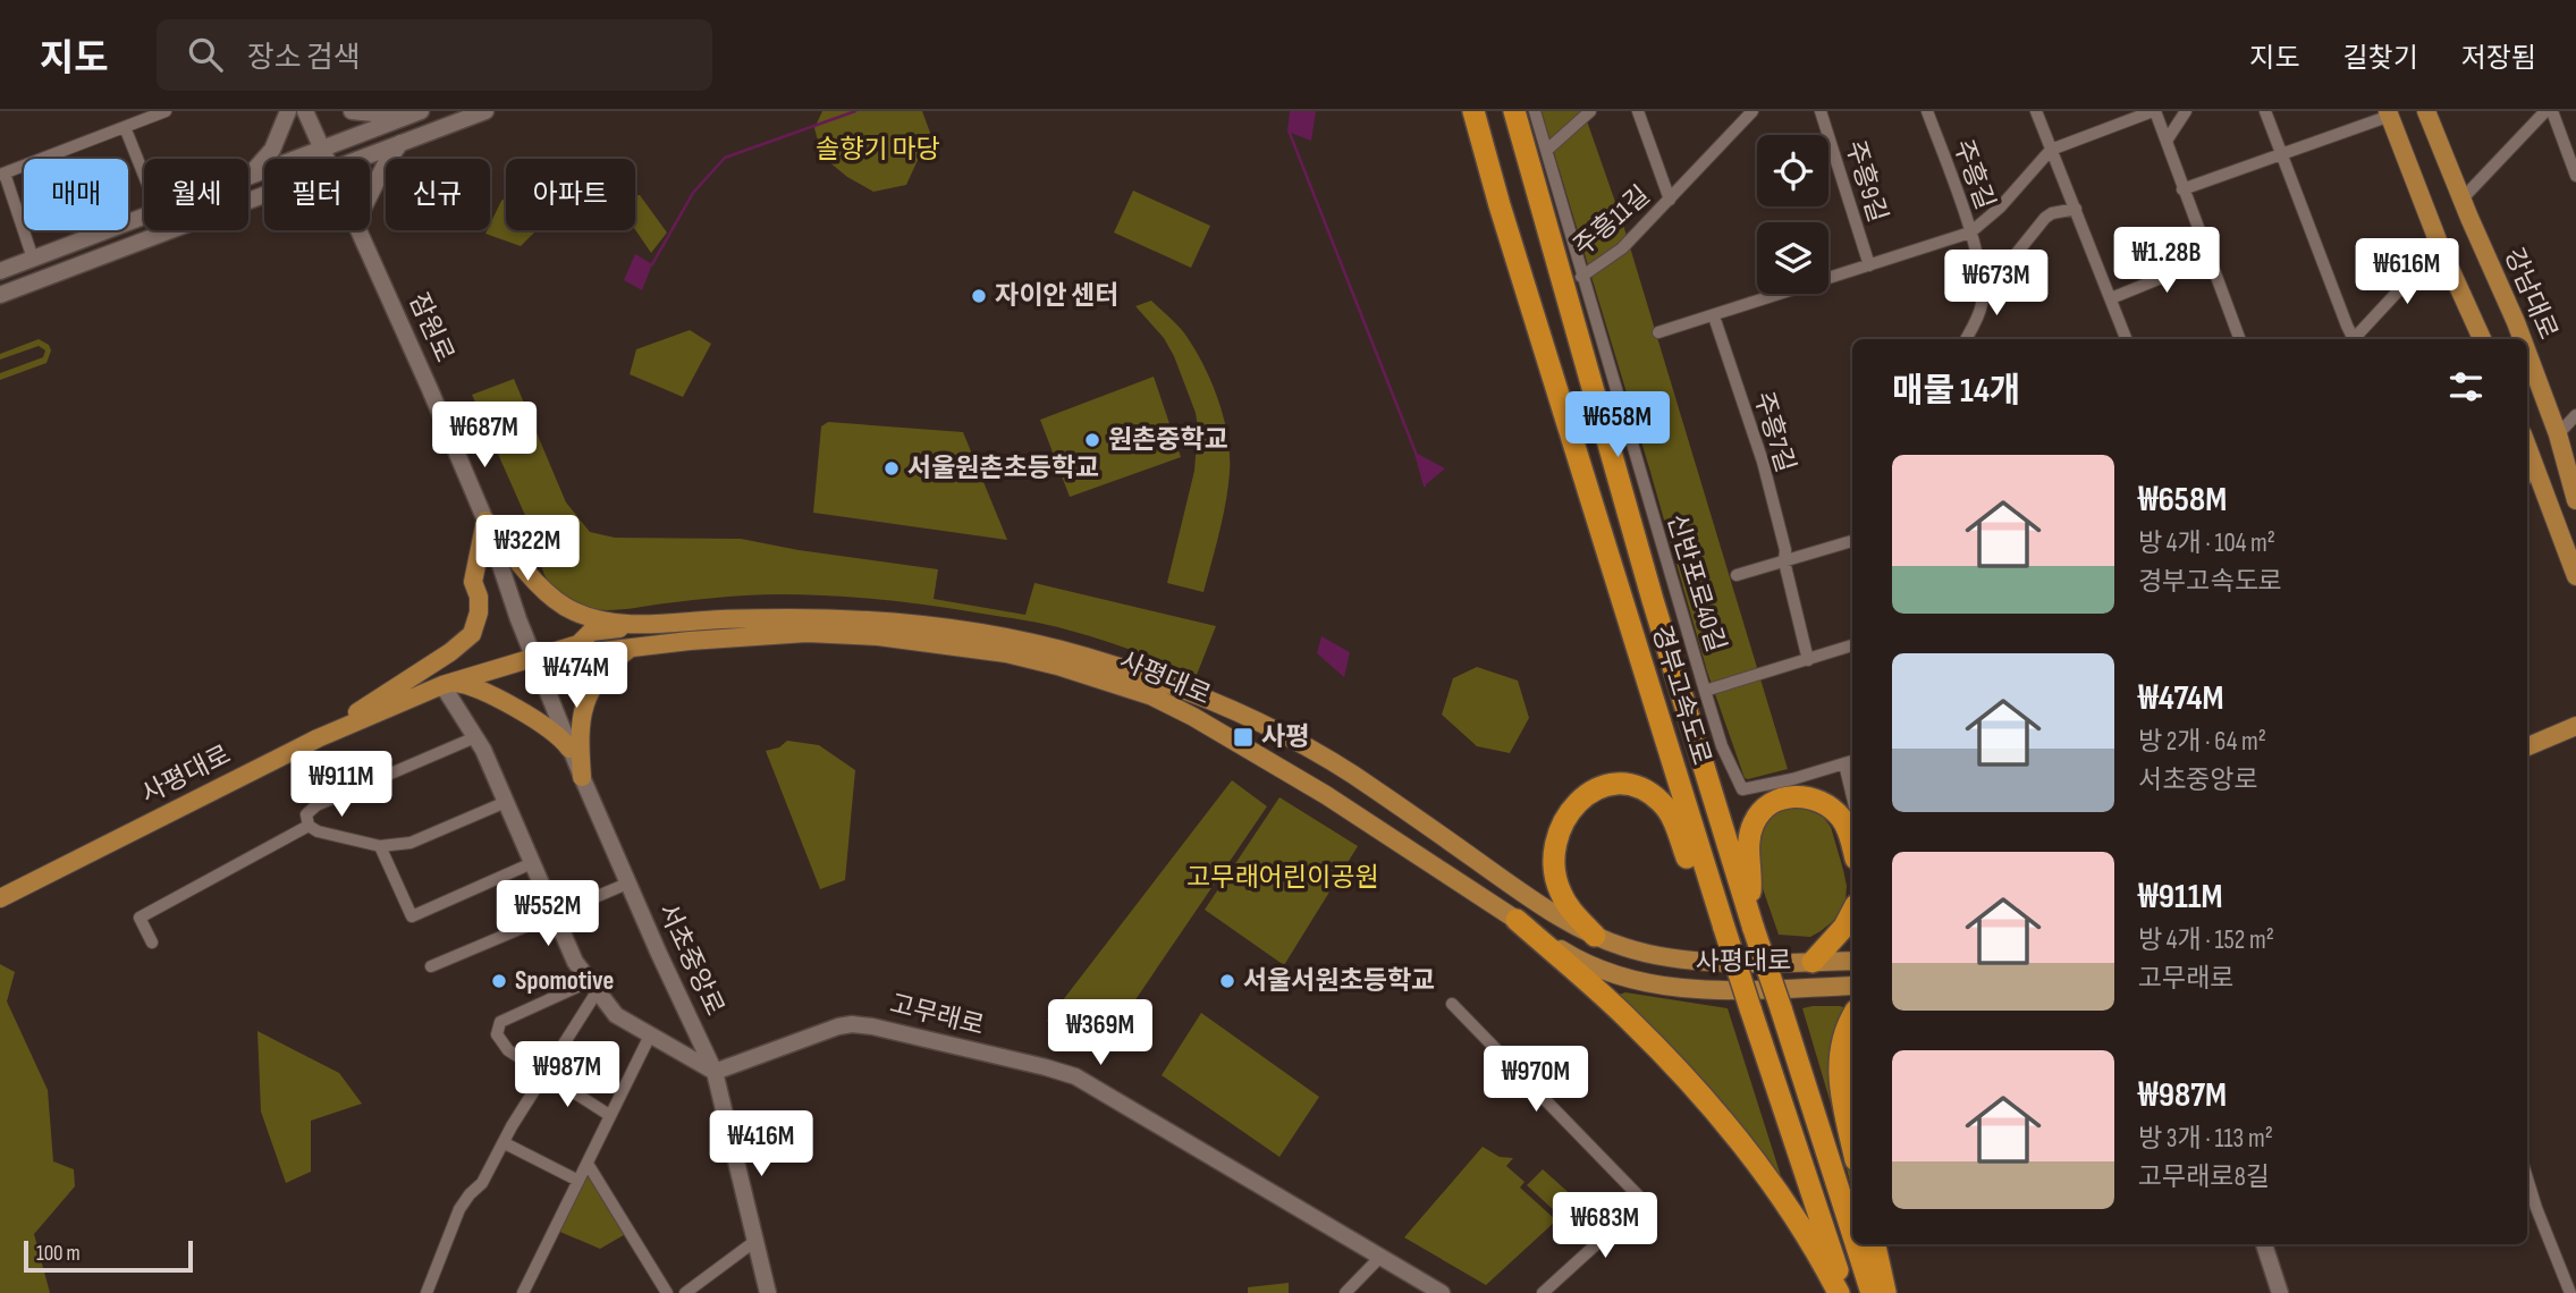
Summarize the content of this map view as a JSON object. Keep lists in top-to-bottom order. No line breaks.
{"streets":{"highway":["경부고속도로"],"main road":["강남대로","잠원로","사평대로","서초중앙로","고무래로"],"street":["주흥길","주흥9길","주흥11길","주흥7길","신반포로40길"]},"crossings":[["주흥11길","신반포로40길"],["잠원로","사평대로"],["잠원로","서초중앙로"],["사평대로","서초중앙로"],["서초중앙로","고무래로"]],"parks":["솔향기 마당","고무래어린이공원"],"places":{"other":["자이안 센터","원촌중학교","서울원촌초등학교","Spomotive","서울서원초등학교"],"transit":["사평"]},"scale_bar":"100 m","page":{"header":"지도","search":"장소 검색","nav":["지도","길찾기","저장됨"],"chip":["매매","월세","필터","신규","아파트"],"price":["₩1.28B","₩616M","₩673M","₩658M","₩687M","₩322M","₩474M","₩911M","₩552M","₩369M","₩987M","₩970M","₩416M","₩683M"],"heading":"매물 14개","list":[{"name":"₩658M","note":"방 4개 · 104 m² · 경부고속도로"},{"name":"₩474M","note":"방 2개 · 64 m² · 서초중앙로"},{"name":"₩911M","note":"방 4개 · 152 m² · 고무래로"},{"name":"₩987M","note":"방 3개 · 113 m² · 고무래로8길"}],"scale":"100 m"}}
